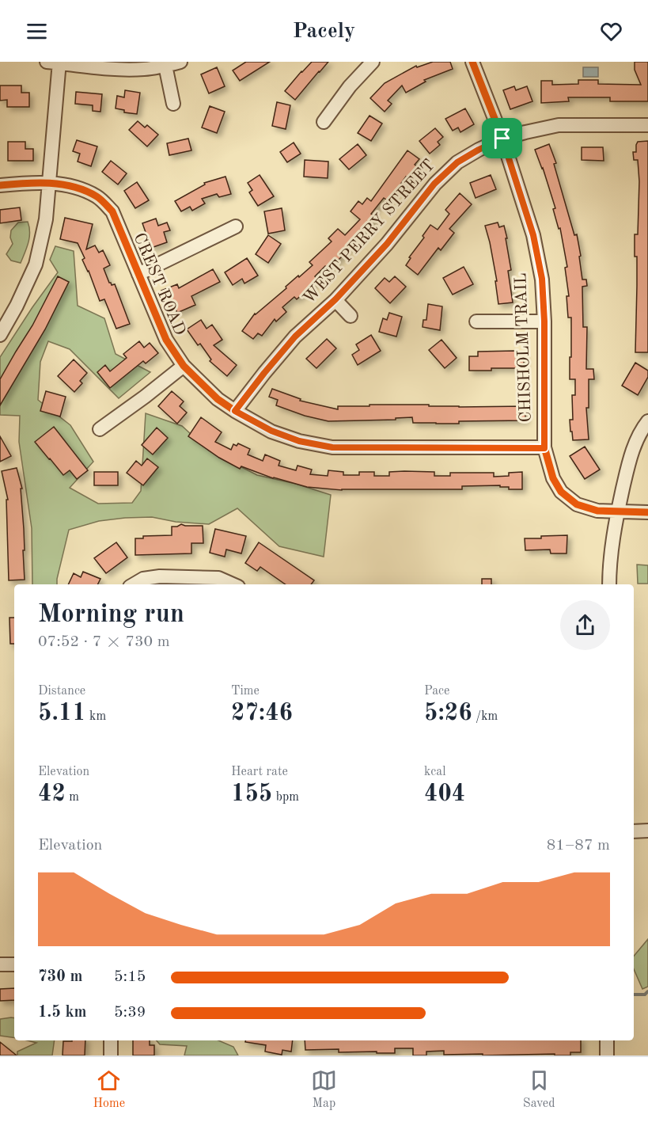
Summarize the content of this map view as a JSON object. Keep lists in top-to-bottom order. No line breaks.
{"streets":{"street":["WEST PERRY STREET","CREST ROAD","CHISHOLM TRAIL"]},"crossings":[["WEST PERRY STREET","CREST ROAD"],["WEST PERRY STREET","CHISHOLM TRAIL"],["CREST ROAD","CHISHOLM TRAIL"]],"page":{"header":"Pacely","heading":["Morning run","07:52 · 7 × 730 m"],"stats":[["Distance","5.11 km"],["Time","27:46"],["Pace","5:26 /km"],["Elevation","42 m"],["Heart rate","155 bpm"],["kcal","404"]],"chart":["Elevation","81–87 m"],"list":[{"name":"730 m","note":"5:15"},{"name":"1.5 km","note":"5:39"}],"tabs":["Home","Map","Saved"]}}
